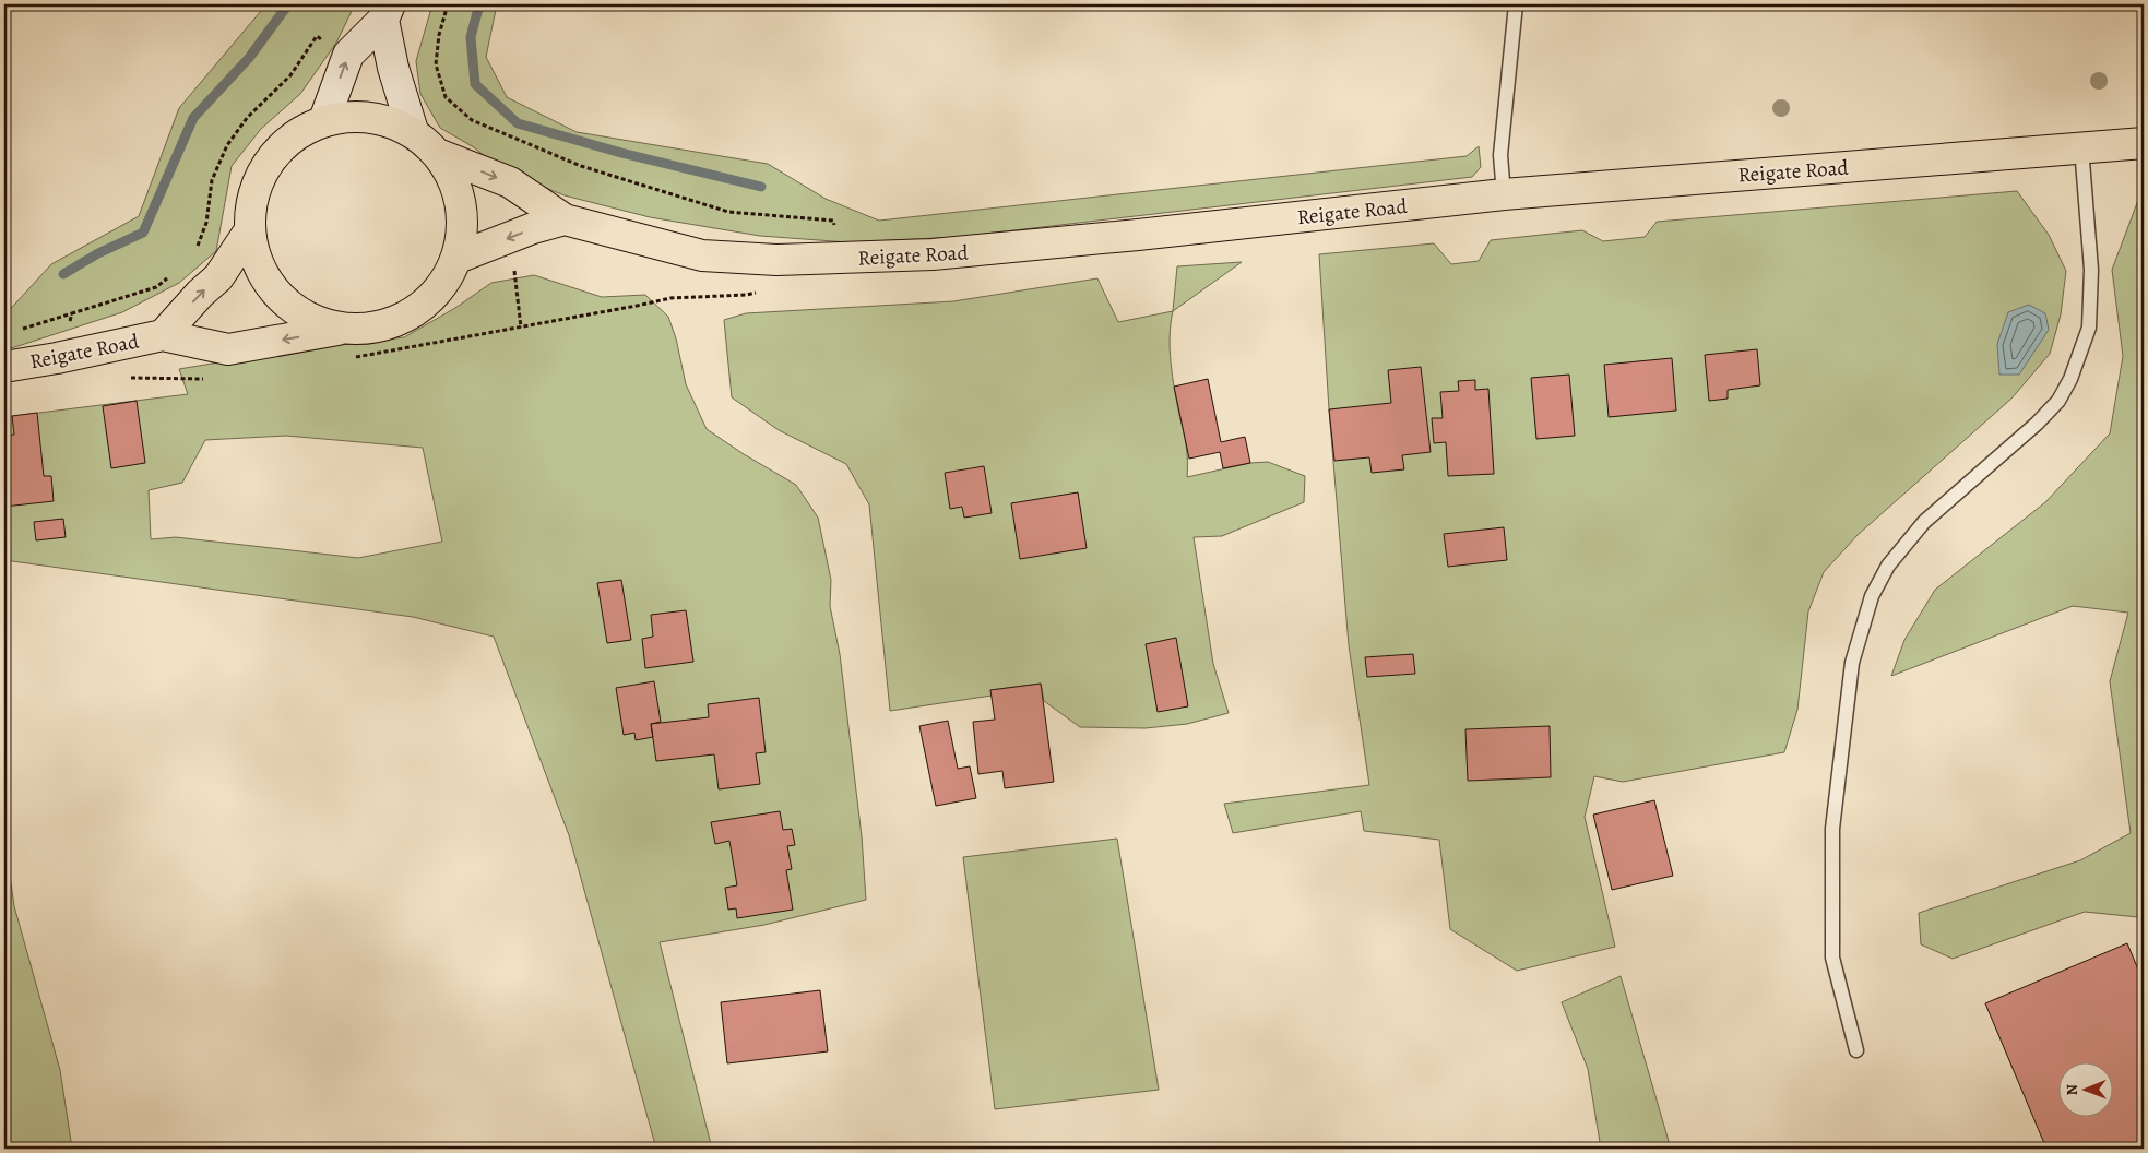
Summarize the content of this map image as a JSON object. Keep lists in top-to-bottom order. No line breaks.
{"streets":{"main road":["Reigate Road"]},"north":"left"}
